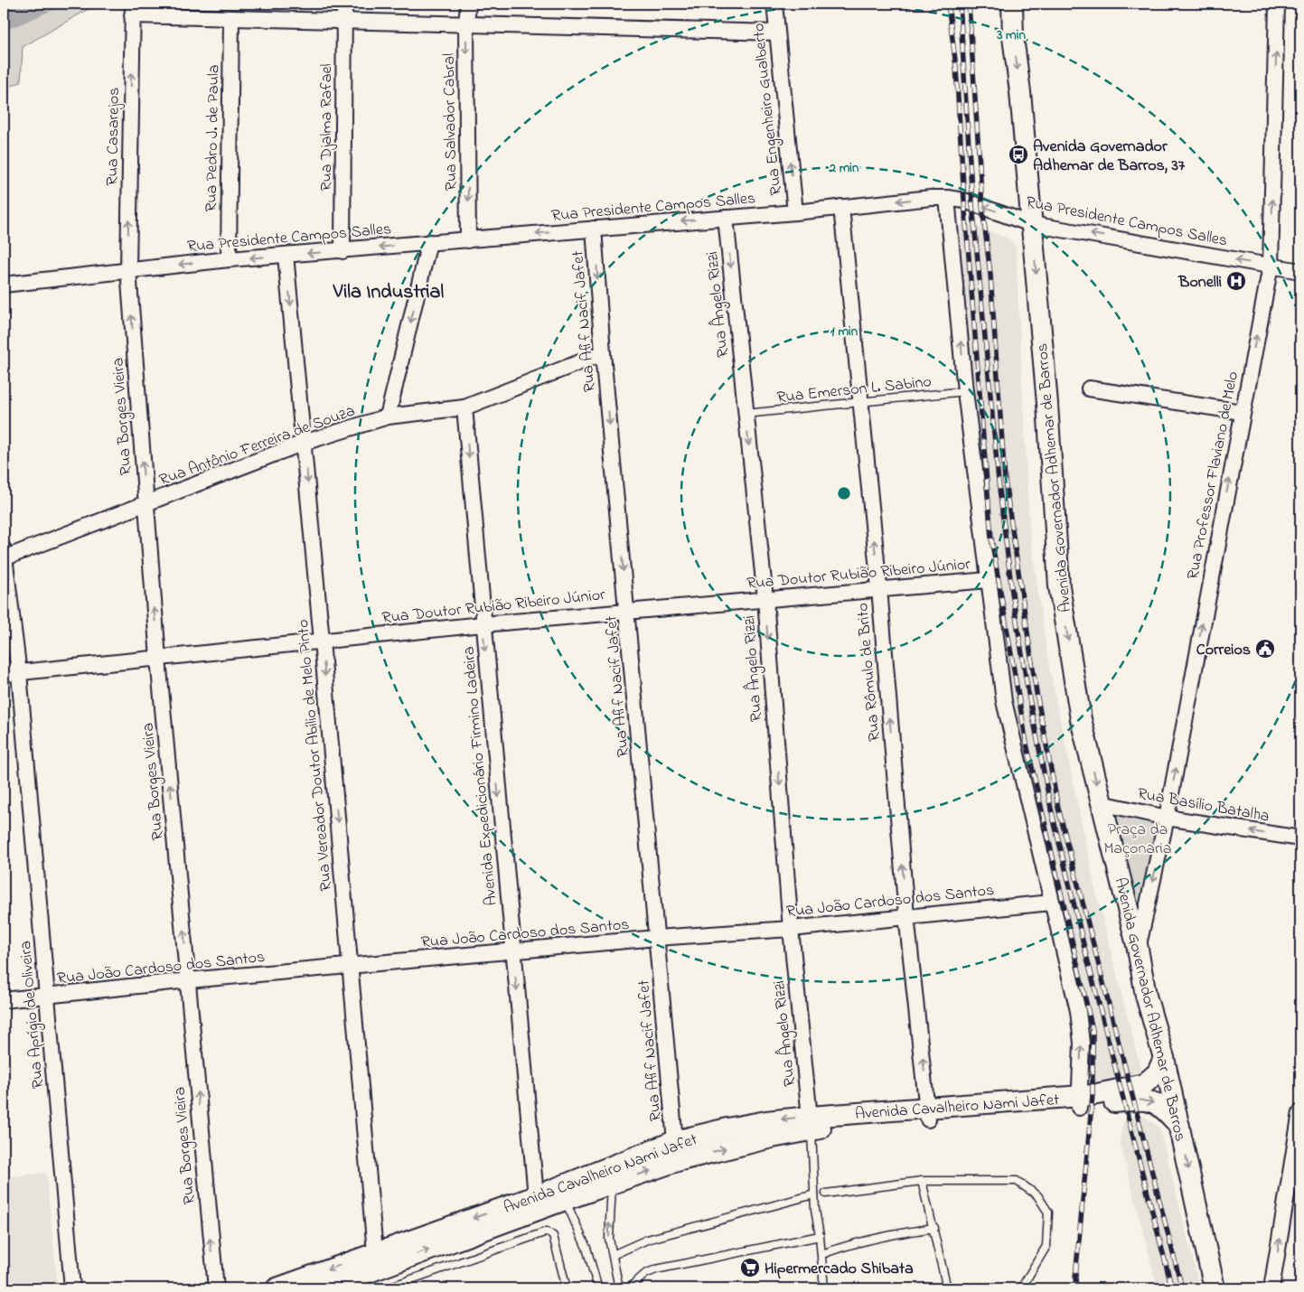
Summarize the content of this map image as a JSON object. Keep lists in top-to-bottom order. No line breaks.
{"streets":{"main road":["Avenida Governador Adhemar de Barros","Avenida Cavalheiro Nami Jafet"],"street":["Rua Engenheiro Gualberto","Rua Salvador Cabral","Rua Djalma Rafael","Rua Casarejos","Rua Pedro J. de Paula","Rua Presidente Campos Salles","Rua Ângelo Rizzi","Rua Afif Nacif Jafet","Rua Borges Vieira","Rua Antônio Ferreira de Souza","Rua Professor Flaviano de Melo","Rua Doutor Rubião Ribeiro Júnior","Rua Rômulo de Brito","Rua Vereador Doutor Abílio de Melo Pinto","Avenida Expedicionário Firmino Ladeira","Rua Basílio Batalha","Rua João Cardoso dos Santos","Rua Aprígio de Oliveira"],"lane":["Rua Emerson L. Sabino"]},"crossings":[["Rua Engenheiro Gualberto","Rua Presidente Campos Salles"],["Rua Salvador Cabral","Rua Presidente Campos Salles"],["Rua Djalma Rafael","Rua Presidente Campos Salles"],["Rua Casarejos","Rua Presidente Campos Salles"],["Rua Casarejos","Rua Borges Vieira"],["Rua Pedro J. de Paula","Rua Presidente Campos Salles"],["Rua Presidente Campos Salles","Rua Ângelo Rizzi"],["Rua Presidente Campos Salles","Rua Afif Nacif Jafet"],["Rua Presidente Campos Salles","Rua Borges Vieira"],["Rua Presidente Campos Salles","Rua Professor Flaviano de Melo"],["Rua Presidente Campos Salles","Avenida Governador Adhemar de Barros"],["Rua Presidente Campos Salles","Rua Rômulo de Brito"],["Rua Presidente Campos Salles","Rua Vereador Doutor Abílio de Melo Pinto"],["Rua Ângelo Rizzi","Rua Emerson L. Sabino"],["Rua Ângelo Rizzi","Rua Doutor Rubião Ribeiro Júnior"],["Rua Ângelo Rizzi","Rua João Cardoso dos Santos"],["Rua Ângelo Rizzi","Avenida Cavalheiro Nami Jafet"],["Rua Afif Nacif Jafet","Rua Antônio Ferreira de Souza"],["Rua Afif Nacif Jafet","Rua Doutor Rubião Ribeiro Júnior"],["Rua Afif Nacif Jafet","Rua João Cardoso dos Santos"],["Rua Afif Nacif Jafet","Avenida Cavalheiro Nami Jafet"],["Rua Emerson L. Sabino","Rua Rômulo de Brito"],["Rua Borges Vieira","Rua Antônio Ferreira de Souza"],["Rua Borges Vieira","Rua Doutor Rubião Ribeiro Júnior"],["Rua Borges Vieira","Rua João Cardoso dos Santos"],["Rua Antônio Ferreira de Souza","Rua Vereador Doutor Abílio de Melo Pinto"],["Rua Antônio Ferreira de Souza","Avenida Expedicionário Firmino Ladeira"],["Rua Antônio Ferreira de Souza","Rua Aprígio de Oliveira"],["Rua Professor Flaviano de Melo","Avenida Governador Adhemar de Barros"],["Rua Professor Flaviano de Melo","Rua Basílio Batalha"],["Avenida Governador Adhemar de Barros","Rua Basílio Batalha"],["Avenida Governador Adhemar de Barros","Avenida Cavalheiro Nami Jafet"],["Rua Doutor Rubião Ribeiro Júnior","Rua Rômulo de Brito"],["Rua Doutor Rubião Ribeiro Júnior","Rua Vereador Doutor Abílio de Melo Pinto"],["Rua Doutor Rubião Ribeiro Júnior","Avenida Expedicionário Firmino Ladeira"],["Rua Doutor Rubião Ribeiro Júnior","Rua Aprígio de Oliveira"],["Rua Rômulo de Brito","Rua João Cardoso dos Santos"],["Rua Rômulo de Brito","Avenida Cavalheiro Nami Jafet"],["Rua Vereador Doutor Abílio de Melo Pinto","Rua João Cardoso dos Santos"],["Rua Vereador Doutor Abílio de Melo Pinto","Avenida Cavalheiro Nami Jafet"],["Avenida Expedicionário Firmino Ladeira","Rua João Cardoso dos Santos"],["Avenida Expedicionário Firmino Ladeira","Avenida Cavalheiro Nami Jafet"],["Rua João Cardoso dos Santos","Rua Aprígio de Oliveira"]],"one_way":["Rua Engenheiro Gualberto","Rua Salvador Cabral","Rua Casarejos","Rua Presidente Campos Salles","Rua Ângelo Rizzi","Rua Afif Nacif Jafet","Rua Borges Vieira","Avenida Governador Adhemar de Barros","Rua Vereador Doutor Abílio de Melo Pinto","Avenida Expedicionário Firmino Ladeira","Rua Basílio Batalha"],"districts":["Vila Industrial"],"parks":["Praça da Maçonaria"],"places":{"bus stop":["Avenida Governador Adhemar de Barros, 37"],"hospital":["Bonelli"],"public building":["Correios"],"supermarket":["Hipermercado Shibata"]},"rings":["3 min","2 min","1 min"]}
